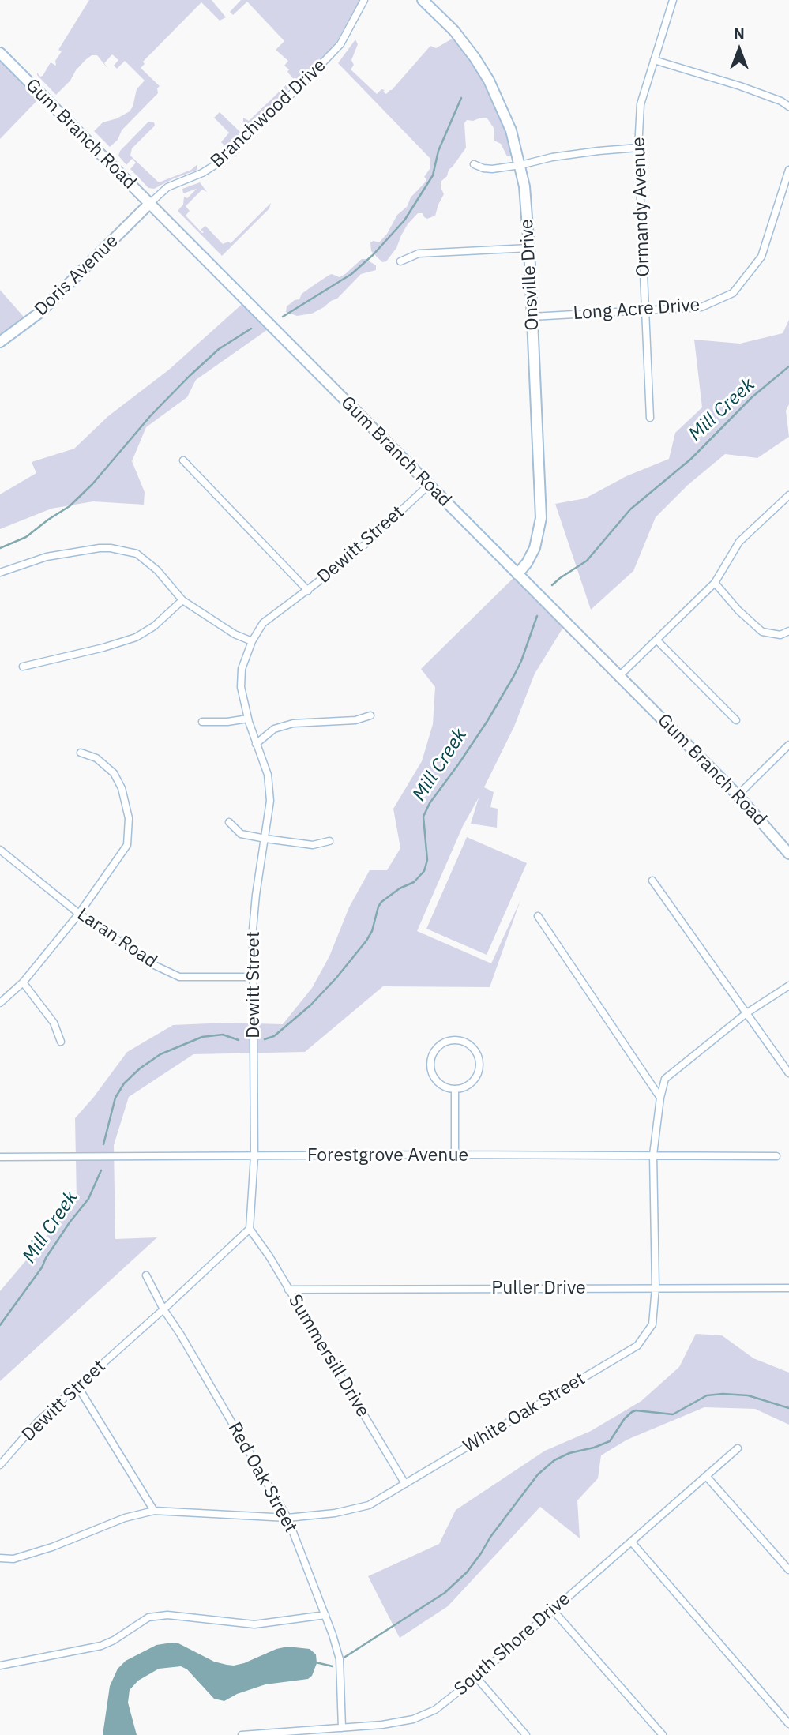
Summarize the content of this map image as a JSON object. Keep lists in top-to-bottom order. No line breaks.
{"streets":{"main road":["Gum Branch Road","Onsville Drive","Doris Avenue"],"street":["Branchwood Drive","Ormandy Avenue","Long Acre Drive","Dewitt Street","Laran Road","Forestgrove Avenue","Puller Drive","Summersill Drive","White Oak Street","Red Oak Street","South Shore Drive"]},"crossings":[["Branchwood Drive","Gum Branch Road"],["Branchwood Drive","Doris Avenue"],["Gum Branch Road","Onsville Drive"],["Gum Branch Road","Doris Avenue"],["Gum Branch Road","Dewitt Street"],["Ormandy Avenue","Long Acre Drive"],["Onsville Drive","Long Acre Drive"],["Dewitt Street","Laran Road"],["Dewitt Street","Forestgrove Avenue"],["Dewitt Street","Summersill Drive"],["Dewitt Street","Red Oak Street"],["Forestgrove Avenue","White Oak Street"],["Puller Drive","Summersill Drive"],["Puller Drive","White Oak Street"],["Summersill Drive","White Oak Street"],["White Oak Street","Red Oak Street"],["Red Oak Street","South Shore Drive"]],"water":["Mill Creek"],"north":"top"}
